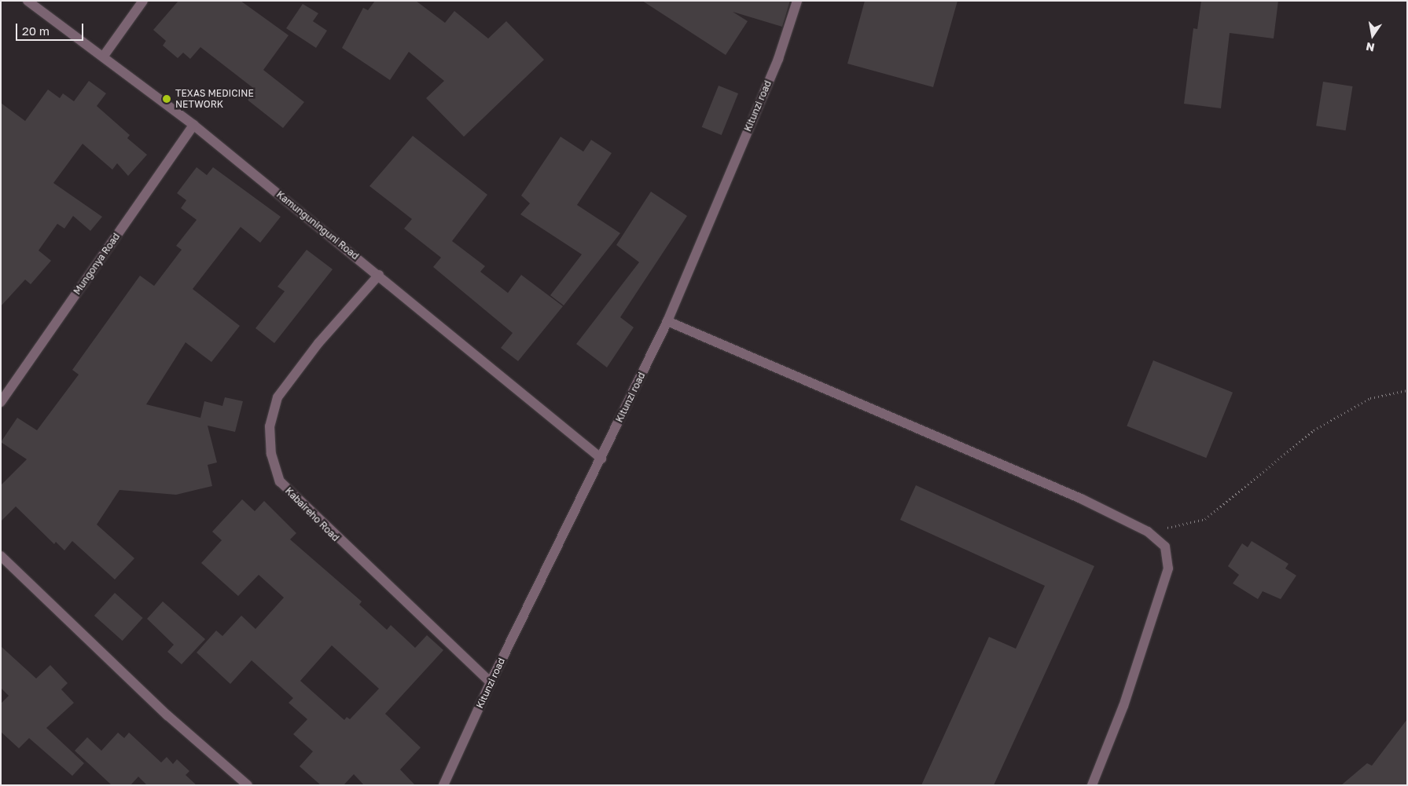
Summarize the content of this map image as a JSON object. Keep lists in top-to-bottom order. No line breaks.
{"streets":{"street":["Kitunzi road","Kamunguninguni Road","Mungonya Road","Kabaireho Road"]},"crossings":[["Kitunzi road","Kamunguninguni Road"],["Kitunzi road","Kabaireho Road"],["Kamunguninguni Road","Mungonya Road"],["Kamunguninguni Road","Kabaireho Road"]],"places":["TEXAS MEDICINE NETWORK"],"scale_bar":"20 m","north":"bottom"}
